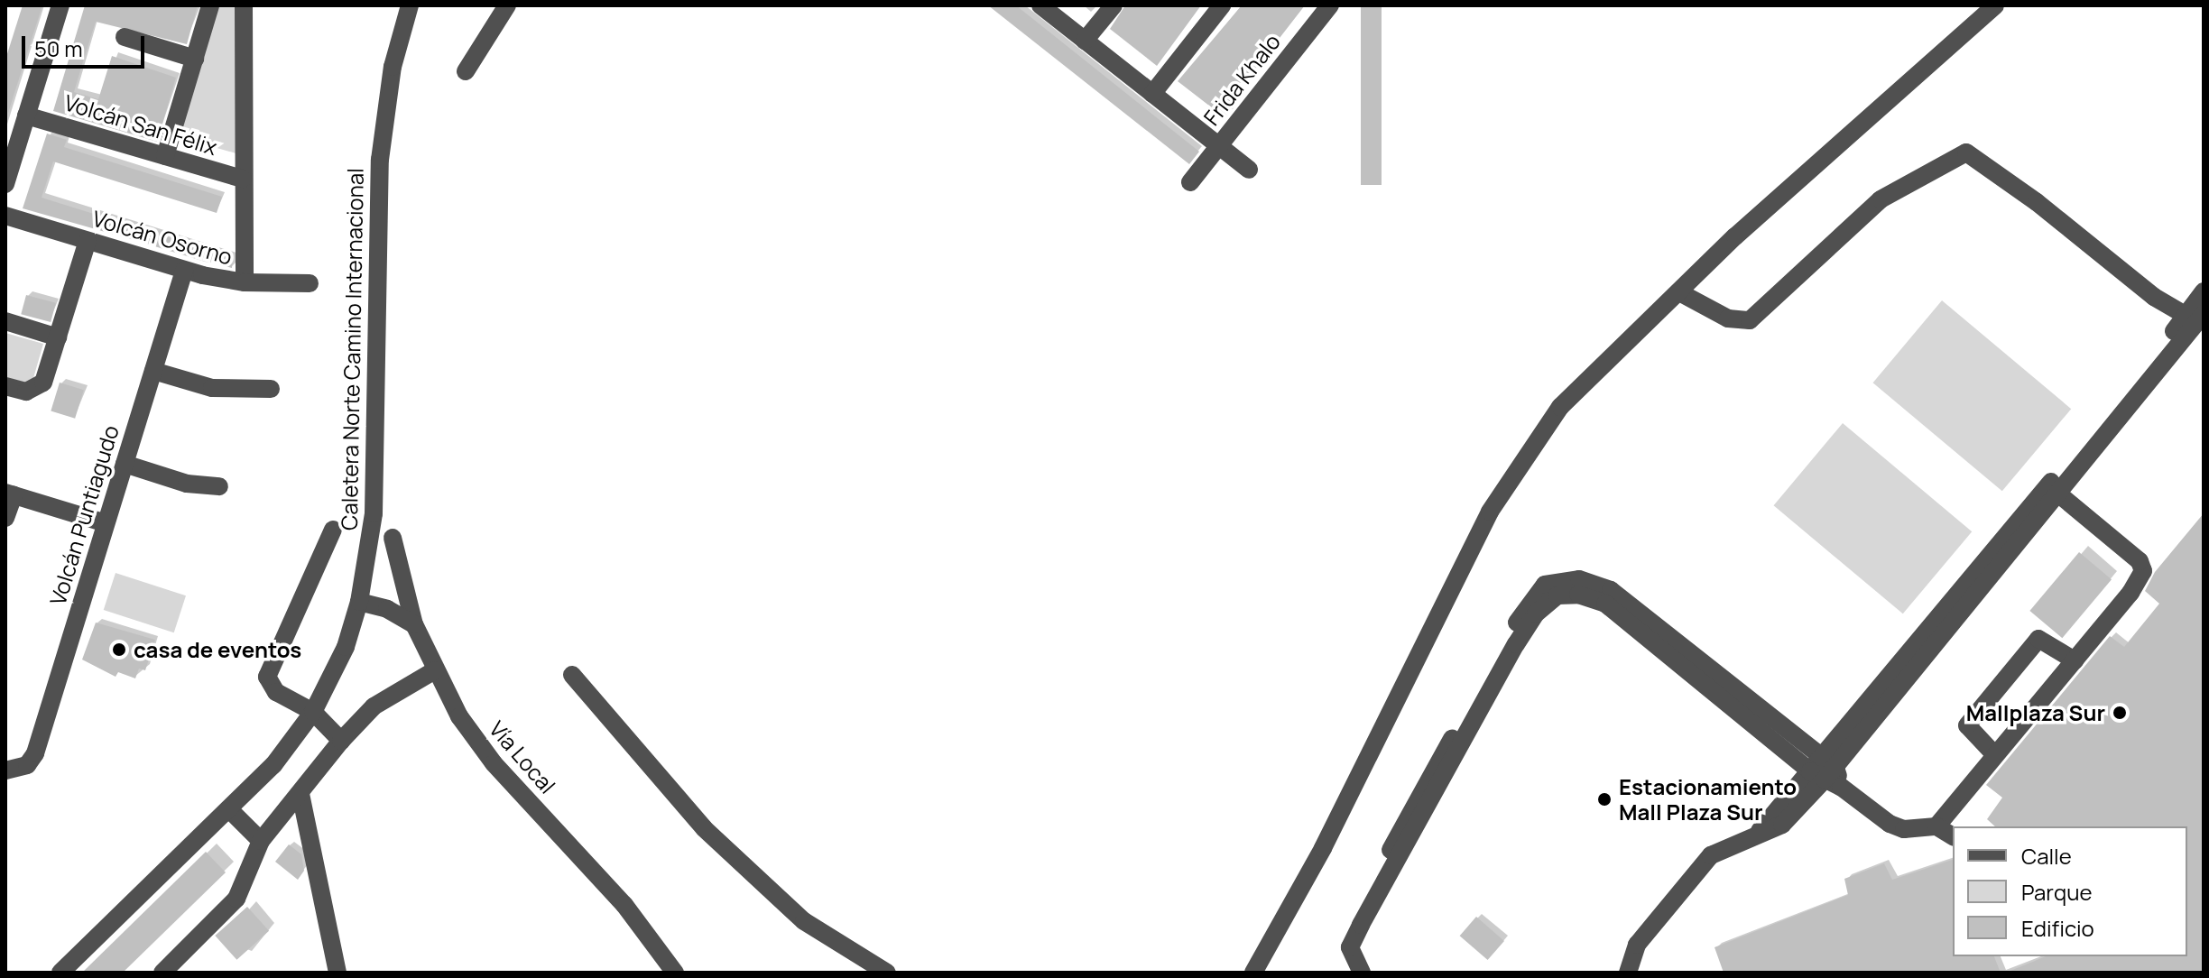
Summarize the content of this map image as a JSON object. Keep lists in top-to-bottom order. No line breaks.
{"streets":{"street":["Frida Khalo","Volcán San Félix","Volcán Osorno","Caletera Norte Camino Internacional","Volcán Puntiagudo","Vía Local"]},"crossings":[["Volcán Osorno","Volcán Puntiagudo"]],"places":["casa de eventos","Mallplaza Sur","Estacionamiento Mall Plaza Sur"],"legend":["Calle","Parque","Edificio"],"scale_bar":"50 m"}
